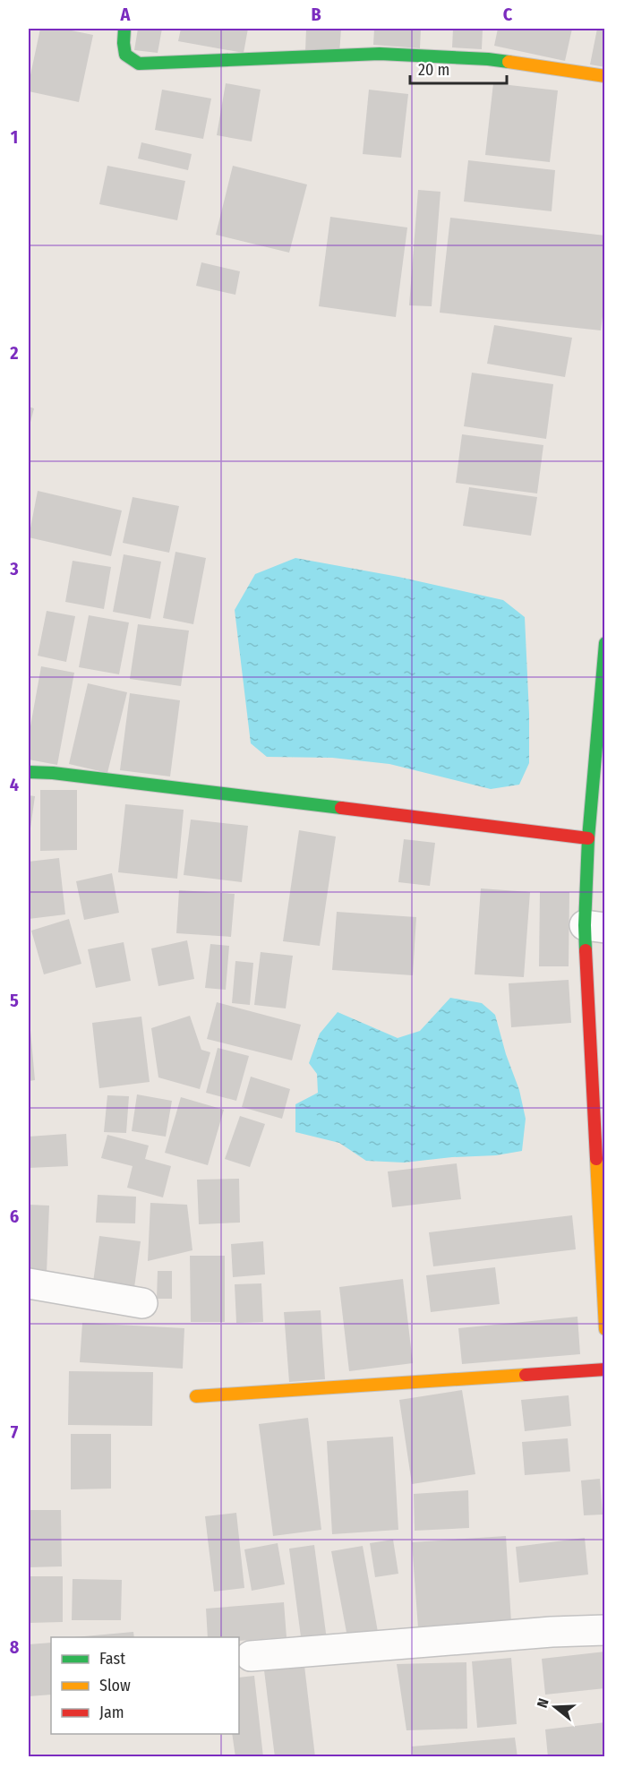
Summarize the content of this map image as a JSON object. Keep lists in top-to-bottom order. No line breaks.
{"legend":["Fast","Slow","Jam"],"scale_bar":"20 m","north":"left","grid":{"columns":["A","B","C"],"rows":["1","2","3","4","5","6","7","8"]}}
